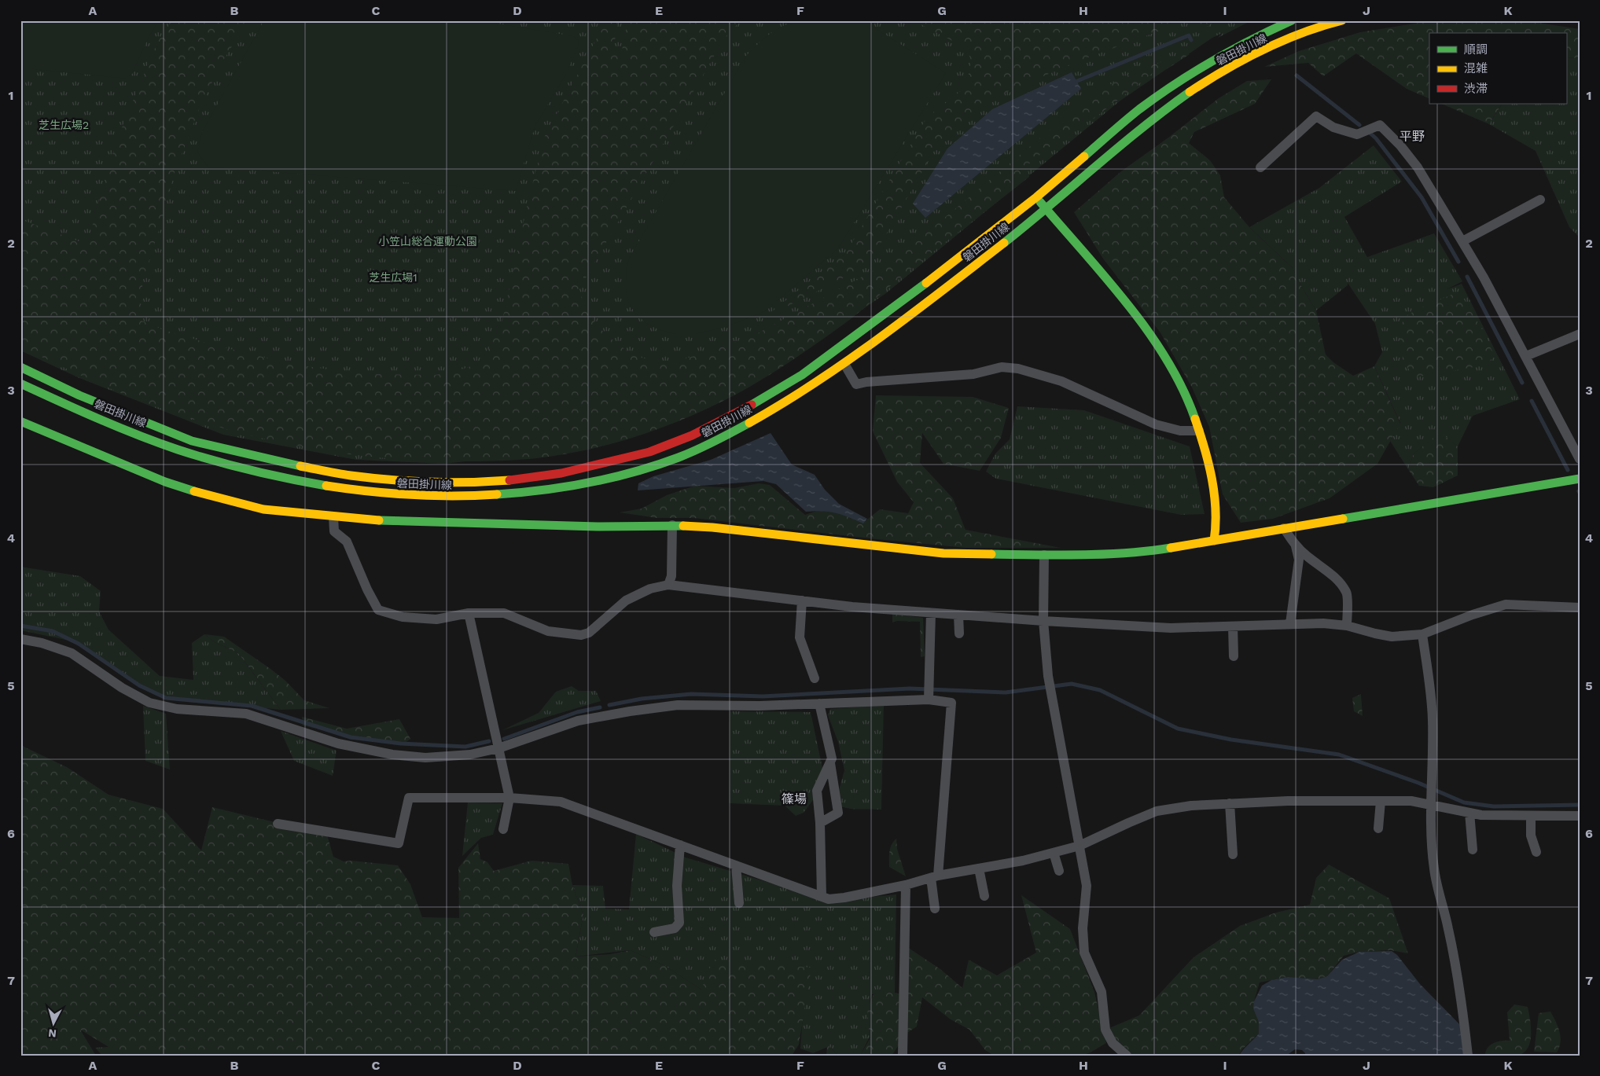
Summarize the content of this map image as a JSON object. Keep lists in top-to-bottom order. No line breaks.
{"streets":{"main road":["磐田掛川線"]},"districts":["平野","篠場"],"parks":["芝生広場2","小笠山総合運動公園","芝生広場1"],"legend":["順調","混雑","渋滞"],"north":"bottom","grid":{"columns":["A","B","C","D","E","F","G","H","I","J","K"],"rows":["1","2","3","4","5","6","7"]}}
